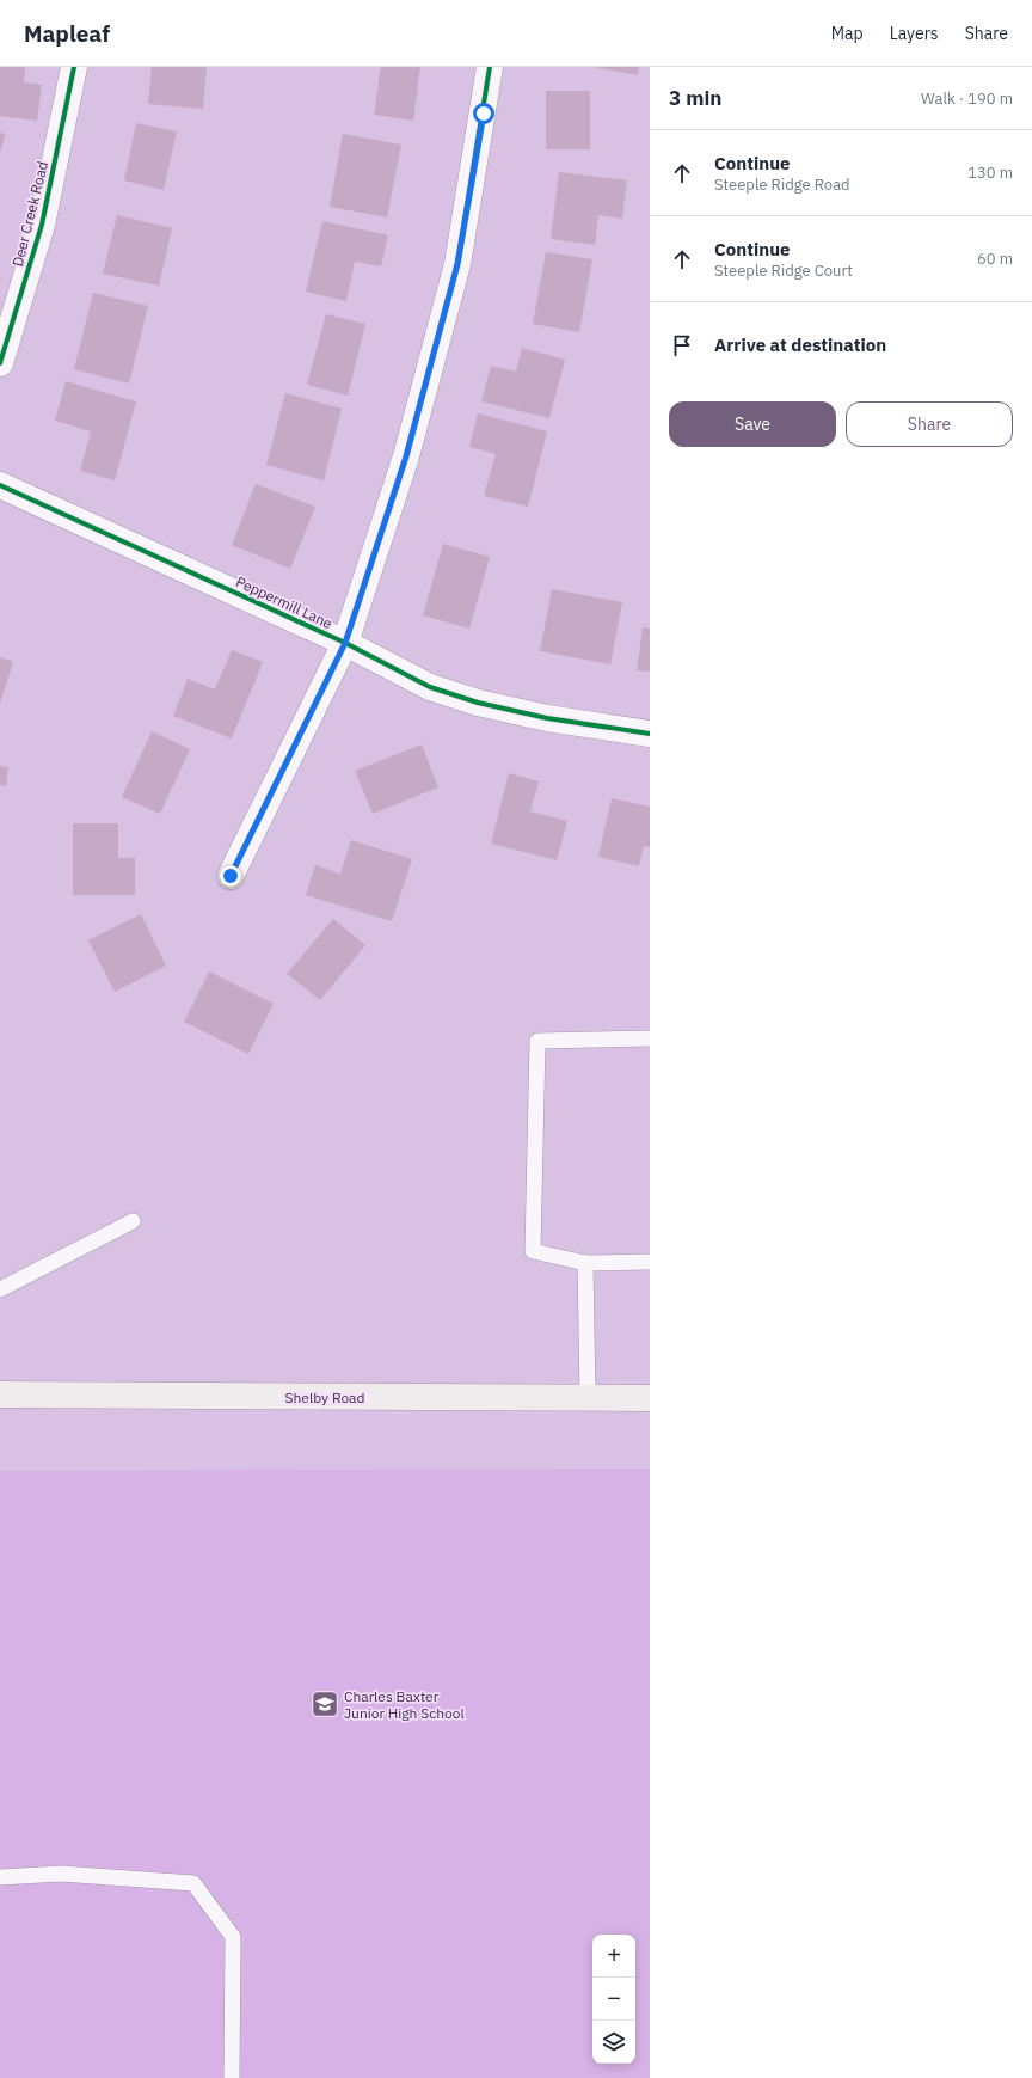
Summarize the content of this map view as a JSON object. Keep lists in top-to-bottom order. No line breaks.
{"streets":{"main road":["Shelby Road"],"street":["Deer Creek Road","Peppermill Lane"]},"places":{"school or university":["Charles Baxter Junior High School"]},"page":{"header":"Mapleaf","nav":["Map","Layers","Share"],"heading":["3 min","Walk · 190 m"],"list":[["Continue","Steeple Ridge Road","130 m"],["Continue","Steeple Ridge Court","60 m"],"Arrive at destination"],"buttons":["Save","Share"],"map_buttons":["+","−"]}}
